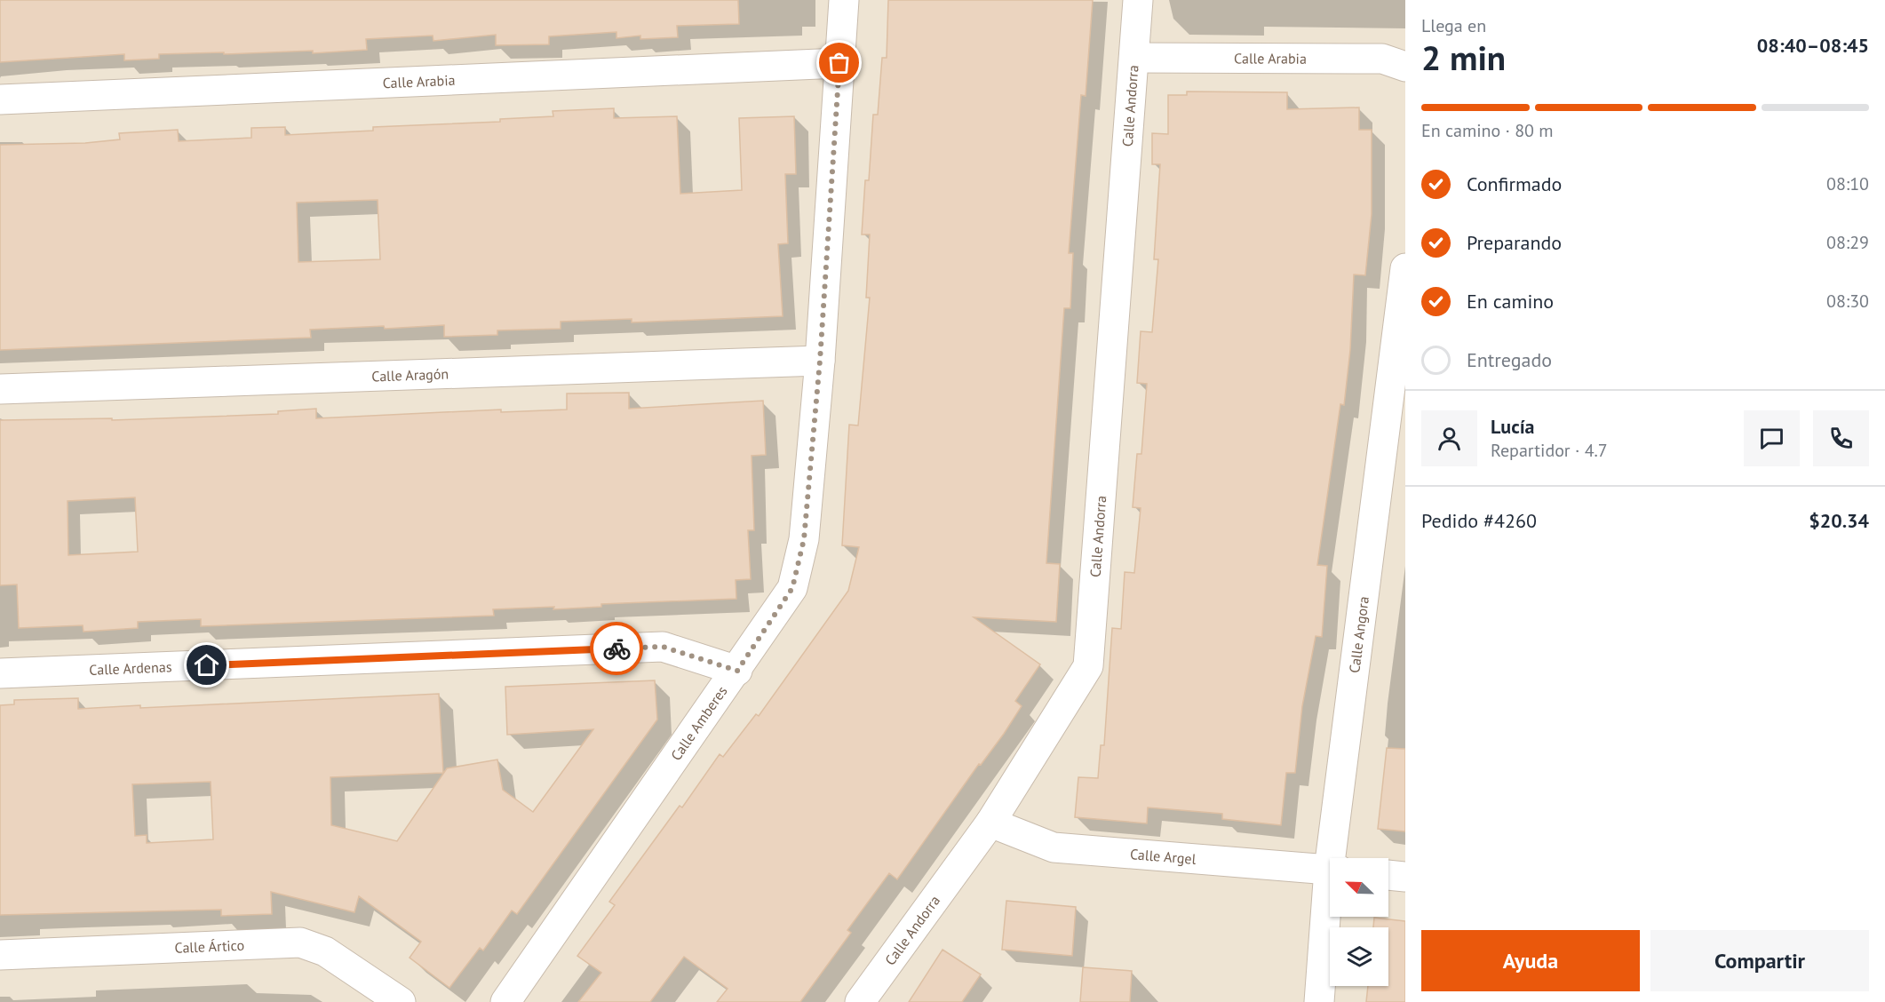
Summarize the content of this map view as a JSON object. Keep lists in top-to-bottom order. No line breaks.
{"streets":{"street":["Calle Arabia","Calle Andorra","Calle Aragón","Calle Angora","Calle Ardenas","Calle Amberes","Calle Argel","Calle Ártico"]},"crossings":[["Calle Arabia","Calle Andorra"],["Calle Arabia","Calle Amberes"],["Calle Andorra","Calle Argel"],["Calle Aragón","Calle Amberes"],["Calle Ardenas","Calle Amberes"]],"north":"top left","page":{"heading":["2 min","Llega en","08:40–08:45"],"panel":["Lucía","Repartidor · 4.7","Pedido #4260","$20.34"],"bar":"En camino · 80 m","list":[["Confirmado","08:10"],["Preparando","08:29"],["En camino","08:30"],"Entregado"],"buttons":["Ayuda","Compartir"]}}
